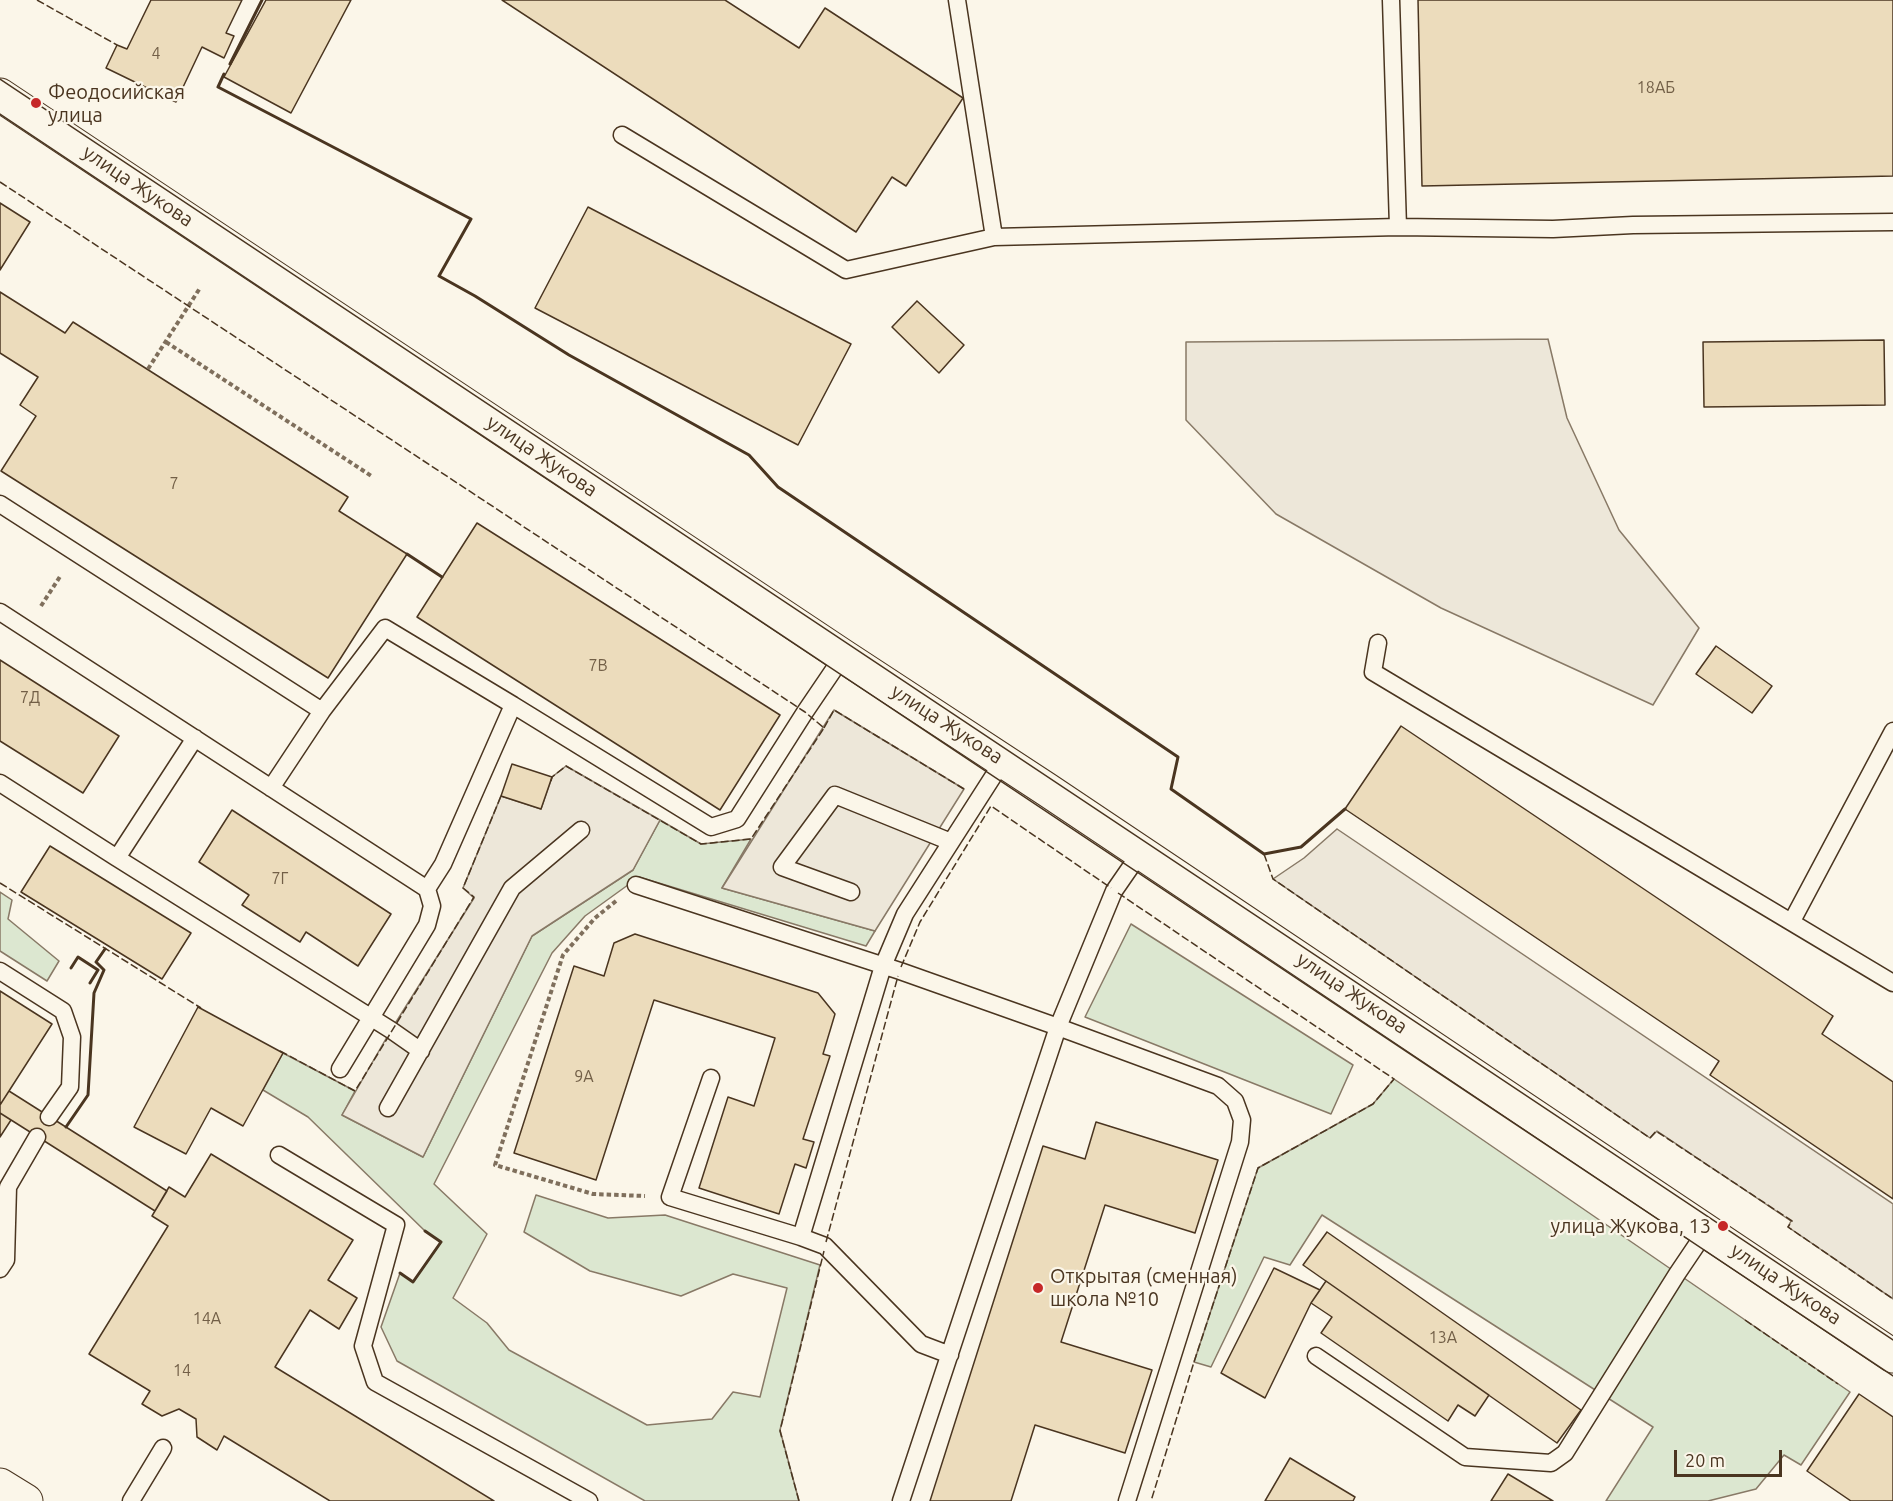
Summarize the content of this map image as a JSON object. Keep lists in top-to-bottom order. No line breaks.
{"streets":{"street":["улица Жукова"]},"places":["Феодосийская улица","улица Жукова, 13","Открытая (сменная) школа №10"],"house_numbers":["4","18АБ","7","7В","7Д","7Г","9А","14А","13А","14"],"scale_bar":"20 m"}
